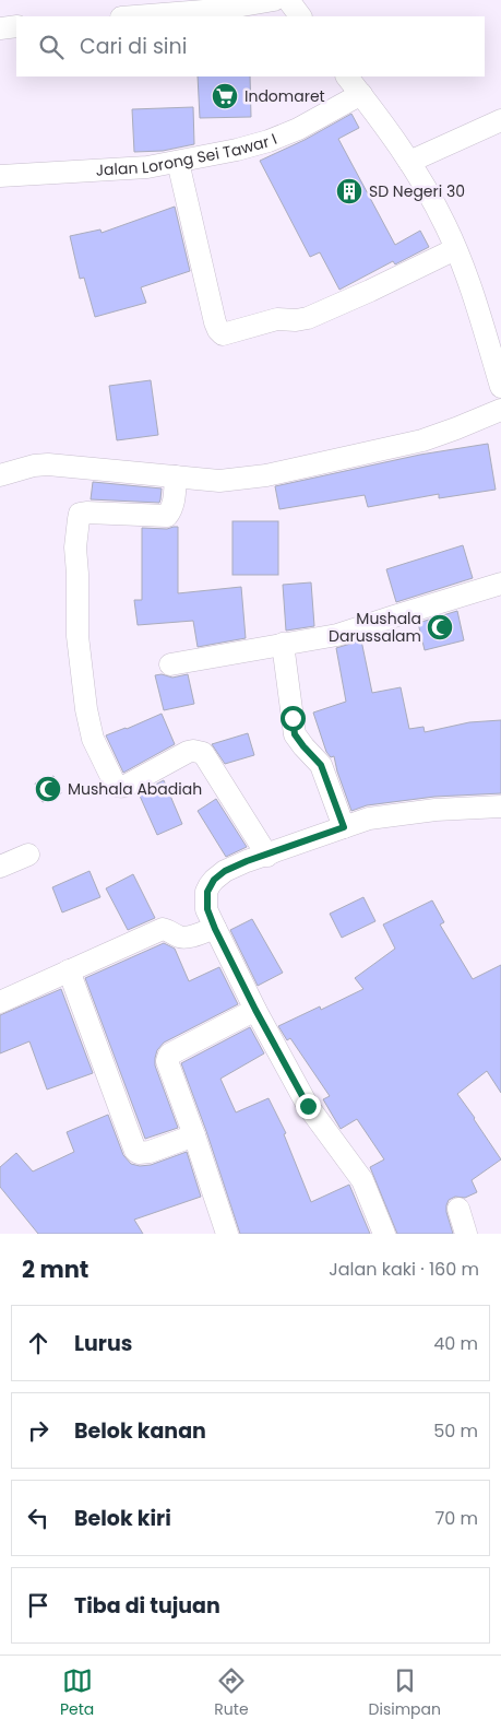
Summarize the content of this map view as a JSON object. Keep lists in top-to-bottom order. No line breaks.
{"streets":{"street":["Jalan Lorong Sei Tawar I"]},"places":{"supermarket":["Indomaret"],"building":["SD Negeri 30"],"mosque":["Mushala Darussalam","Mushala Abadiah"]},"page":{"search":"Cari di sini","heading":["2 mnt","Jalan kaki · 160 m"],"list":[["Lurus","40 m"],["Belok kanan","50 m"],["Belok kiri","70 m"],"Tiba di tujuan"],"nav":["Peta","Rute","Disimpan"]}}
